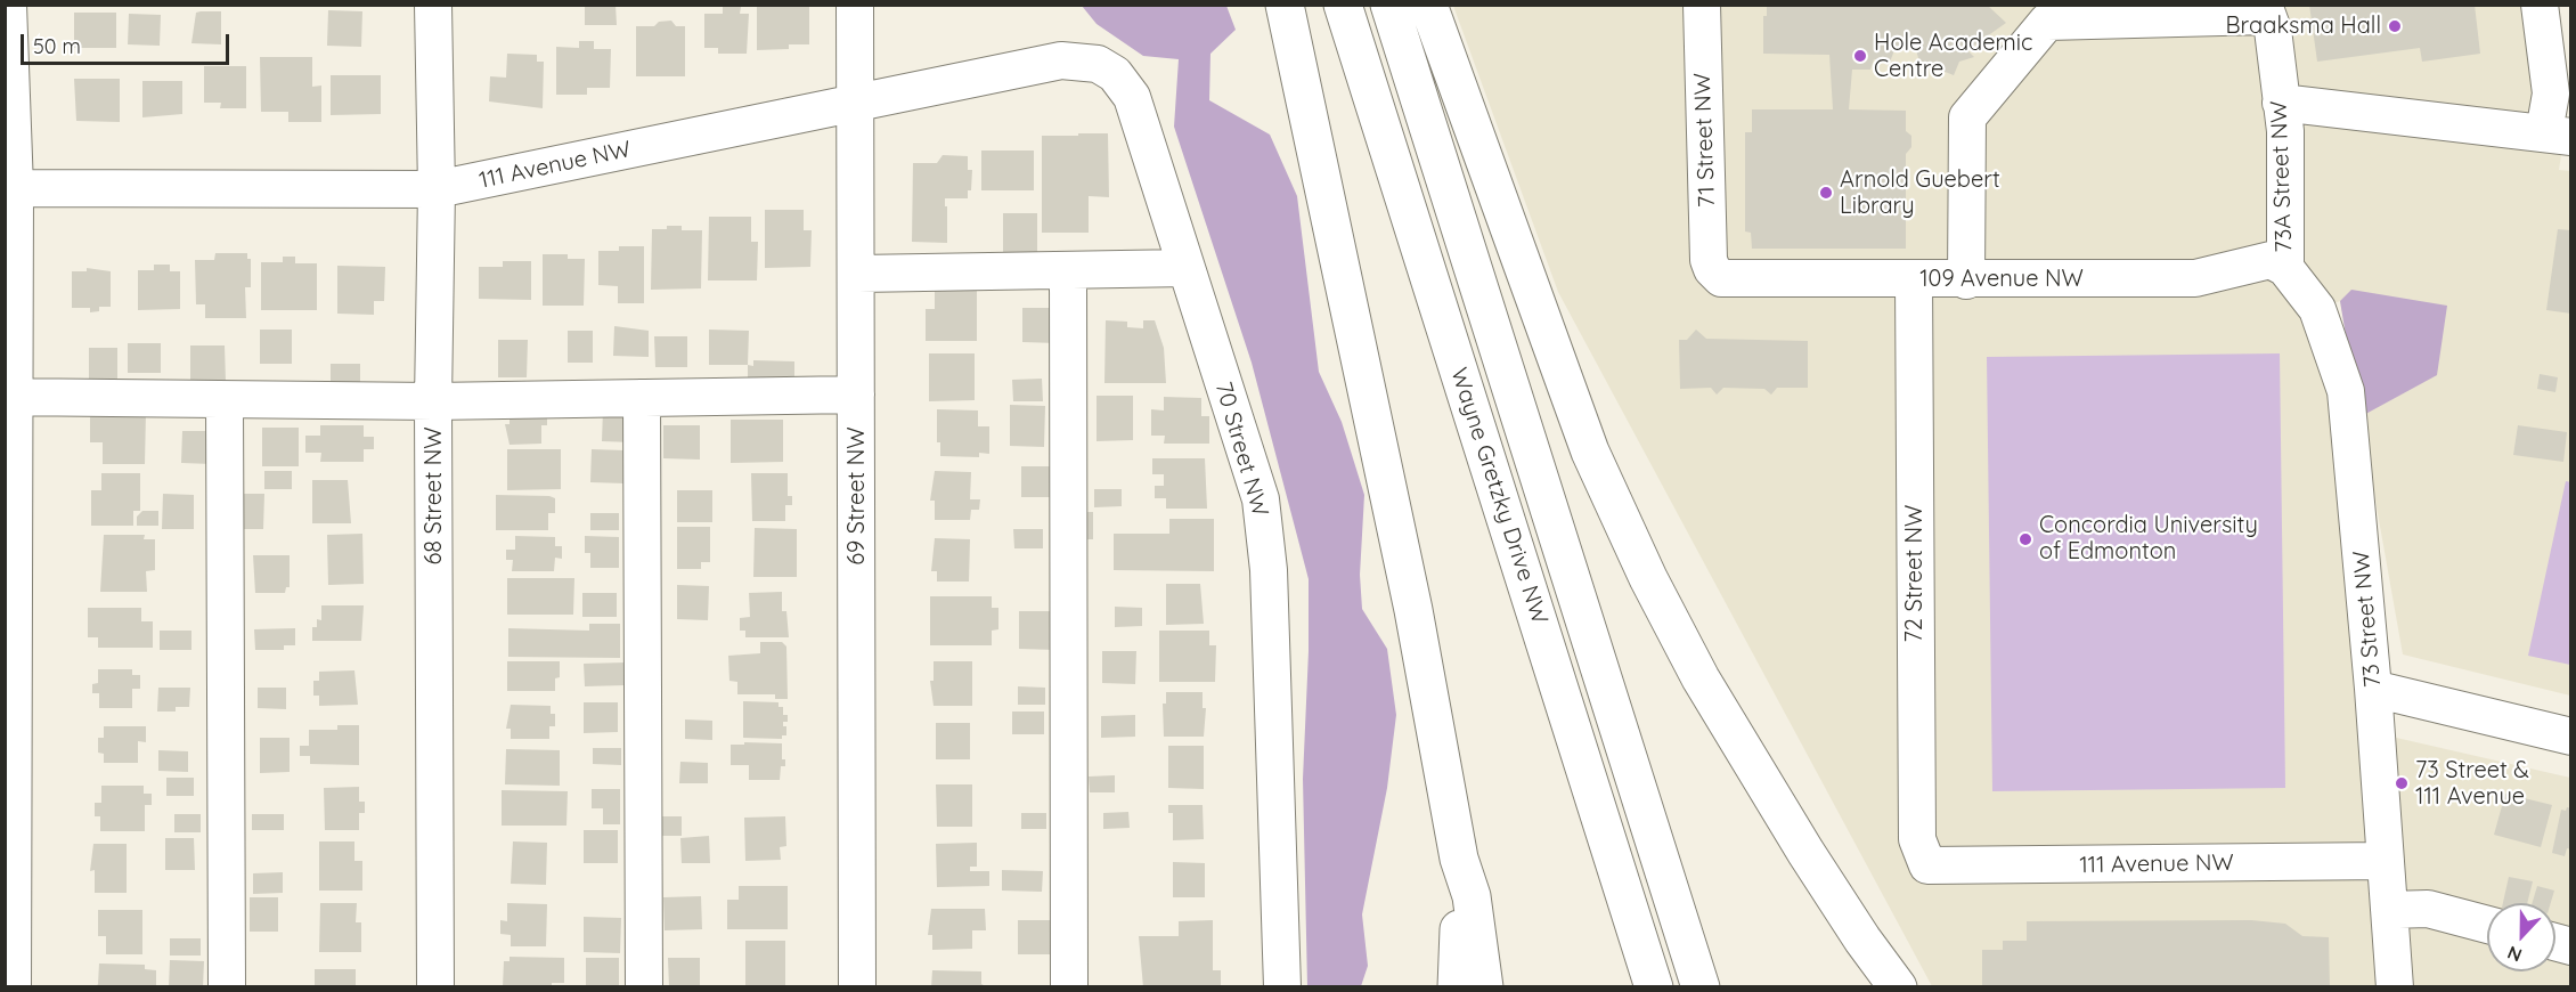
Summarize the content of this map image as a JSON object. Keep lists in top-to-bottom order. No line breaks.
{"streets":{"main road":["Wayne Gretzky Drive NW"],"street":["71 Street NW","111 Avenue NW","73A Street NW","109 Avenue NW","70 Street NW","68 Street NW","69 Street NW","72 Street NW","73 Street NW"]},"crossings":[["71 Street NW","109 Avenue NW"],["111 Avenue NW","70 Street NW"],["111 Avenue NW","68 Street NW"],["111 Avenue NW","69 Street NW"],["111 Avenue NW","72 Street NW"],["111 Avenue NW","73 Street NW"],["73A Street NW","109 Avenue NW"],["73A Street NW","73 Street NW"],["109 Avenue NW","72 Street NW"],["109 Avenue NW","73 Street NW"]],"places":["Braaksma Hall","Hole Academic Centre","Arnold Guebert Library","Concordia University of Edmonton","73 Street & 111 Avenue"],"scale_bar":"50 m","north":"bottom"}
